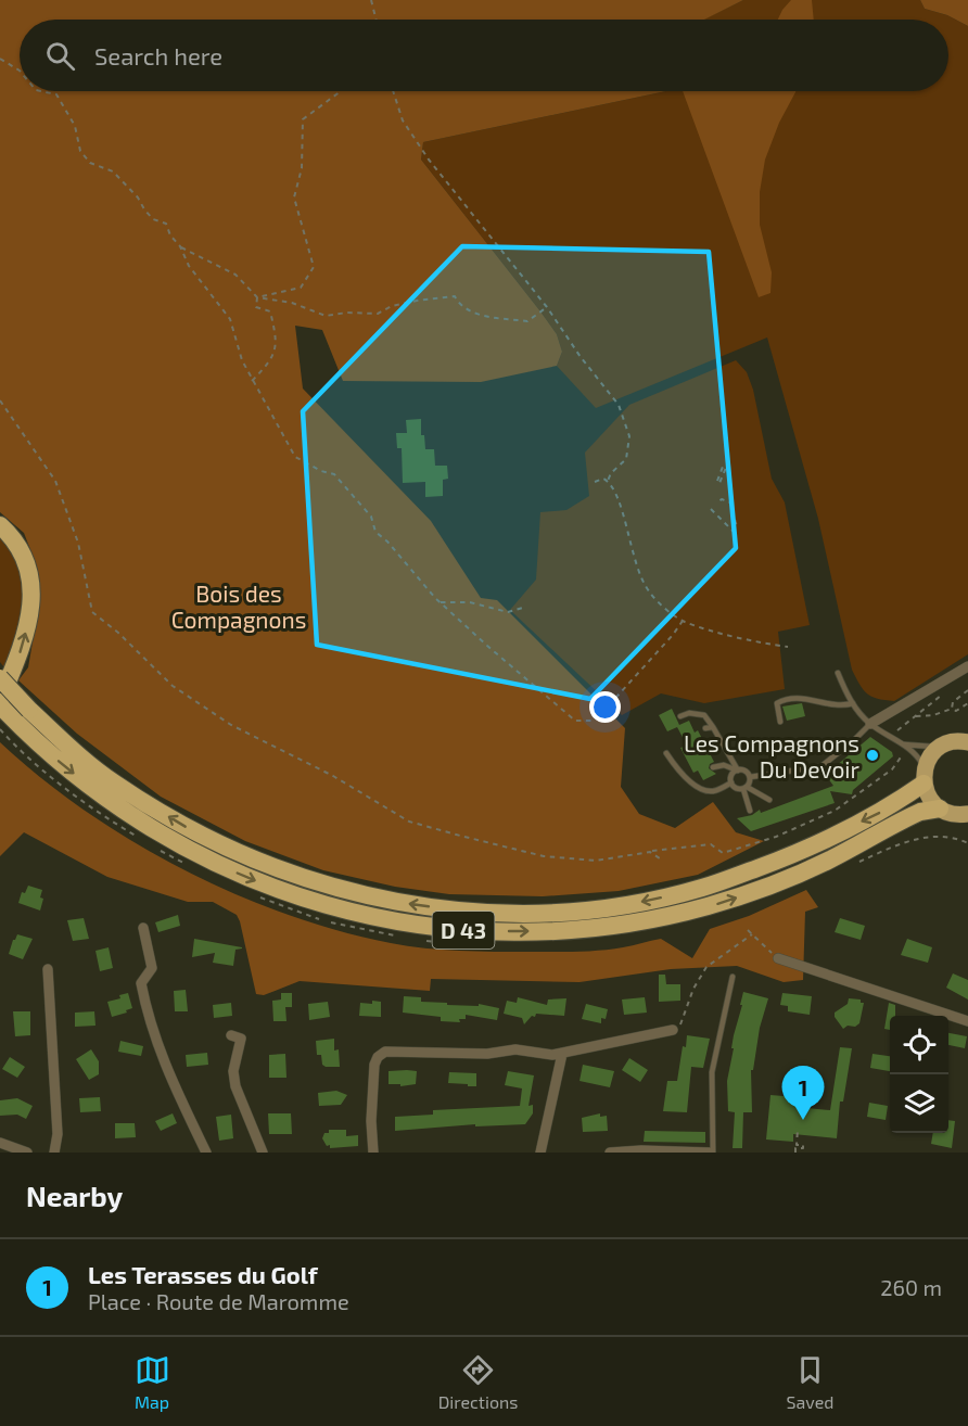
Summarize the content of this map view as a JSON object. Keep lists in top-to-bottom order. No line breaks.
{"streets":{"highway":["D 43"]},"parks":["Bois des Compagnons"],"places":["Les Compagnons Du Devoir"],"page":{"search":"Search here","pins":"1","heading":"Nearby","list":[{"mark":"1","name":"Les Terasses du Golf","note":"Place · Route de Maromme","value":"260 m"}],"nav":["Map","Directions","Saved"]}}
